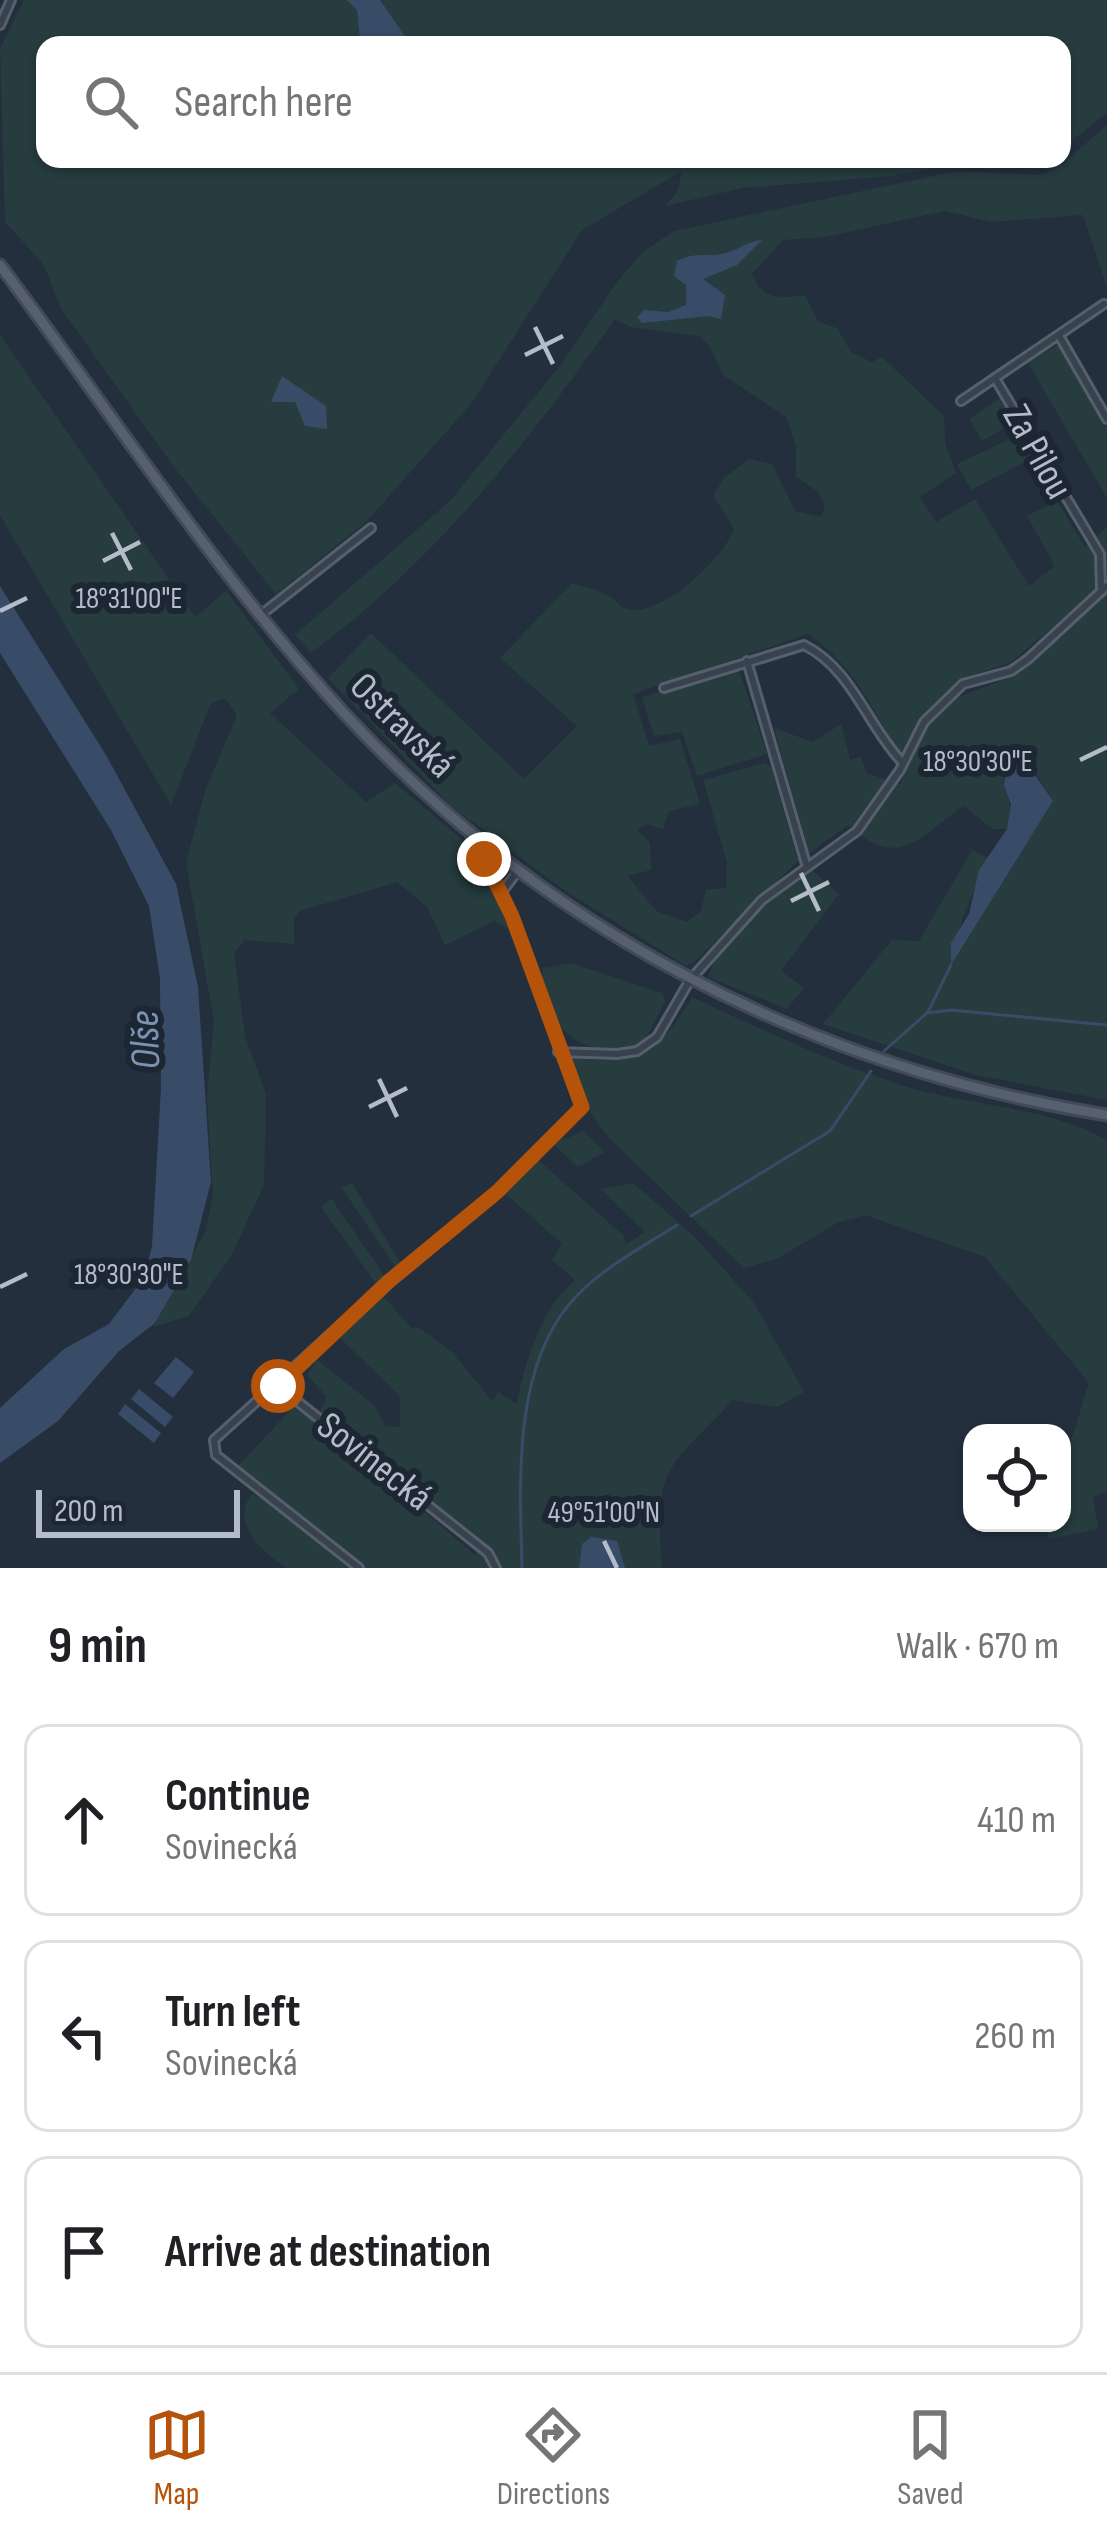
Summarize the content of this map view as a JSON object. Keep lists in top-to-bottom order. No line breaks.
{"streets":{"main road":["Ostravská"],"street":["Za Pilou","Sovinecká"]},"crossings":[["Za Pilou","Ostravská"],["Ostravská","Sovinecká"]],"water":["Olše"],"scale_bar":"200 m","page":{"search":"Search here","scale":"200 m","heading":["9 min","Walk · 670 m"],"list":[["Continue","Sovinecká","410 m"],["Turn left","Sovinecká","260 m"],"Arrive at destination"],"nav":["Map","Directions","Saved"]},"coordinates":["18°31'00\"E","18°30'30\"E","49°51'00\"N"]}
